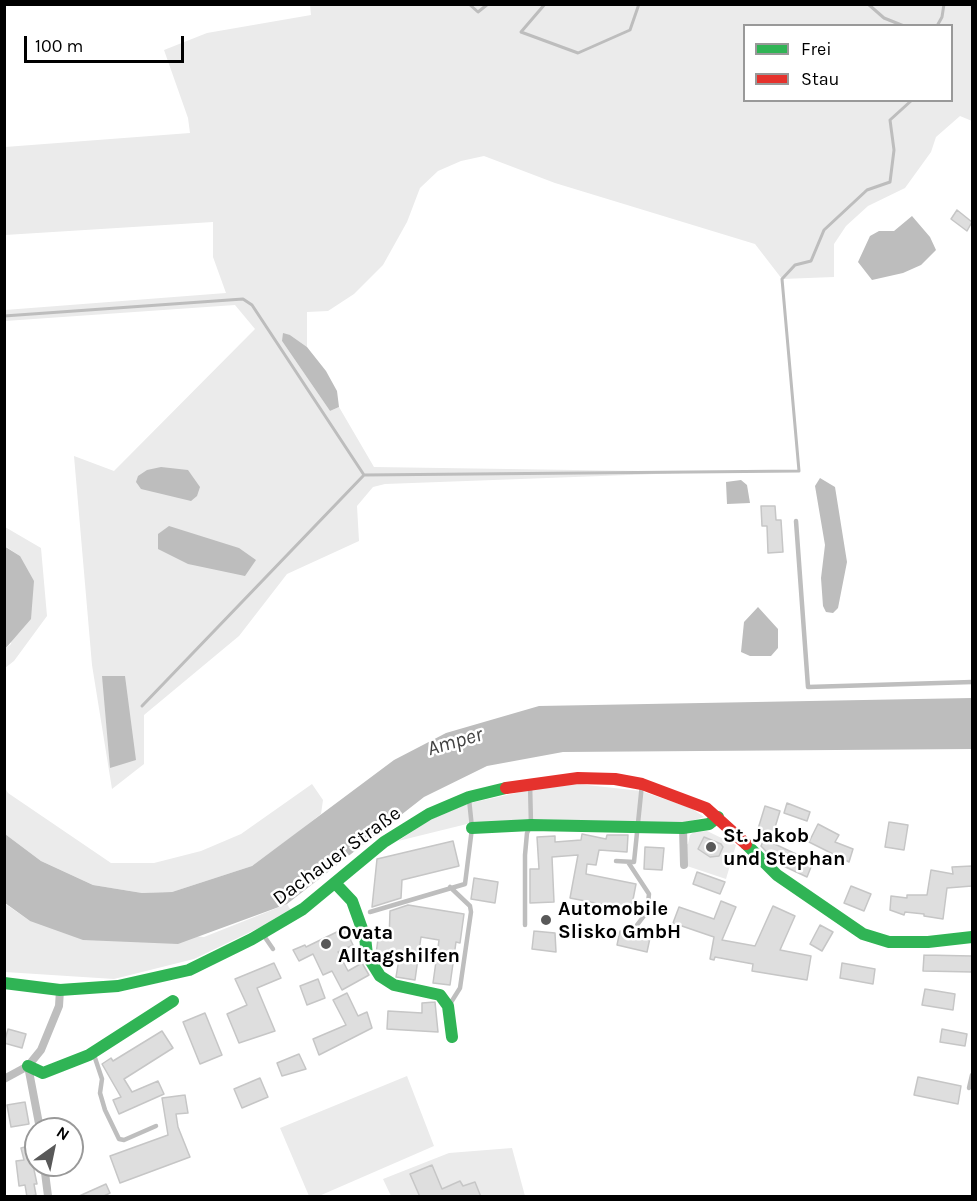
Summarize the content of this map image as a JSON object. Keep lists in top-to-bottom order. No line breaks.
{"streets":{"main road":["Dachauer Straße"]},"water":["Amper"],"places":["St. Jakob und Stephan","Automobile Slisko GmbH","Ovata Alltagshilfen"],"legend":["Frei","Stau"],"scale_bar":"100 m","north":"top right"}
